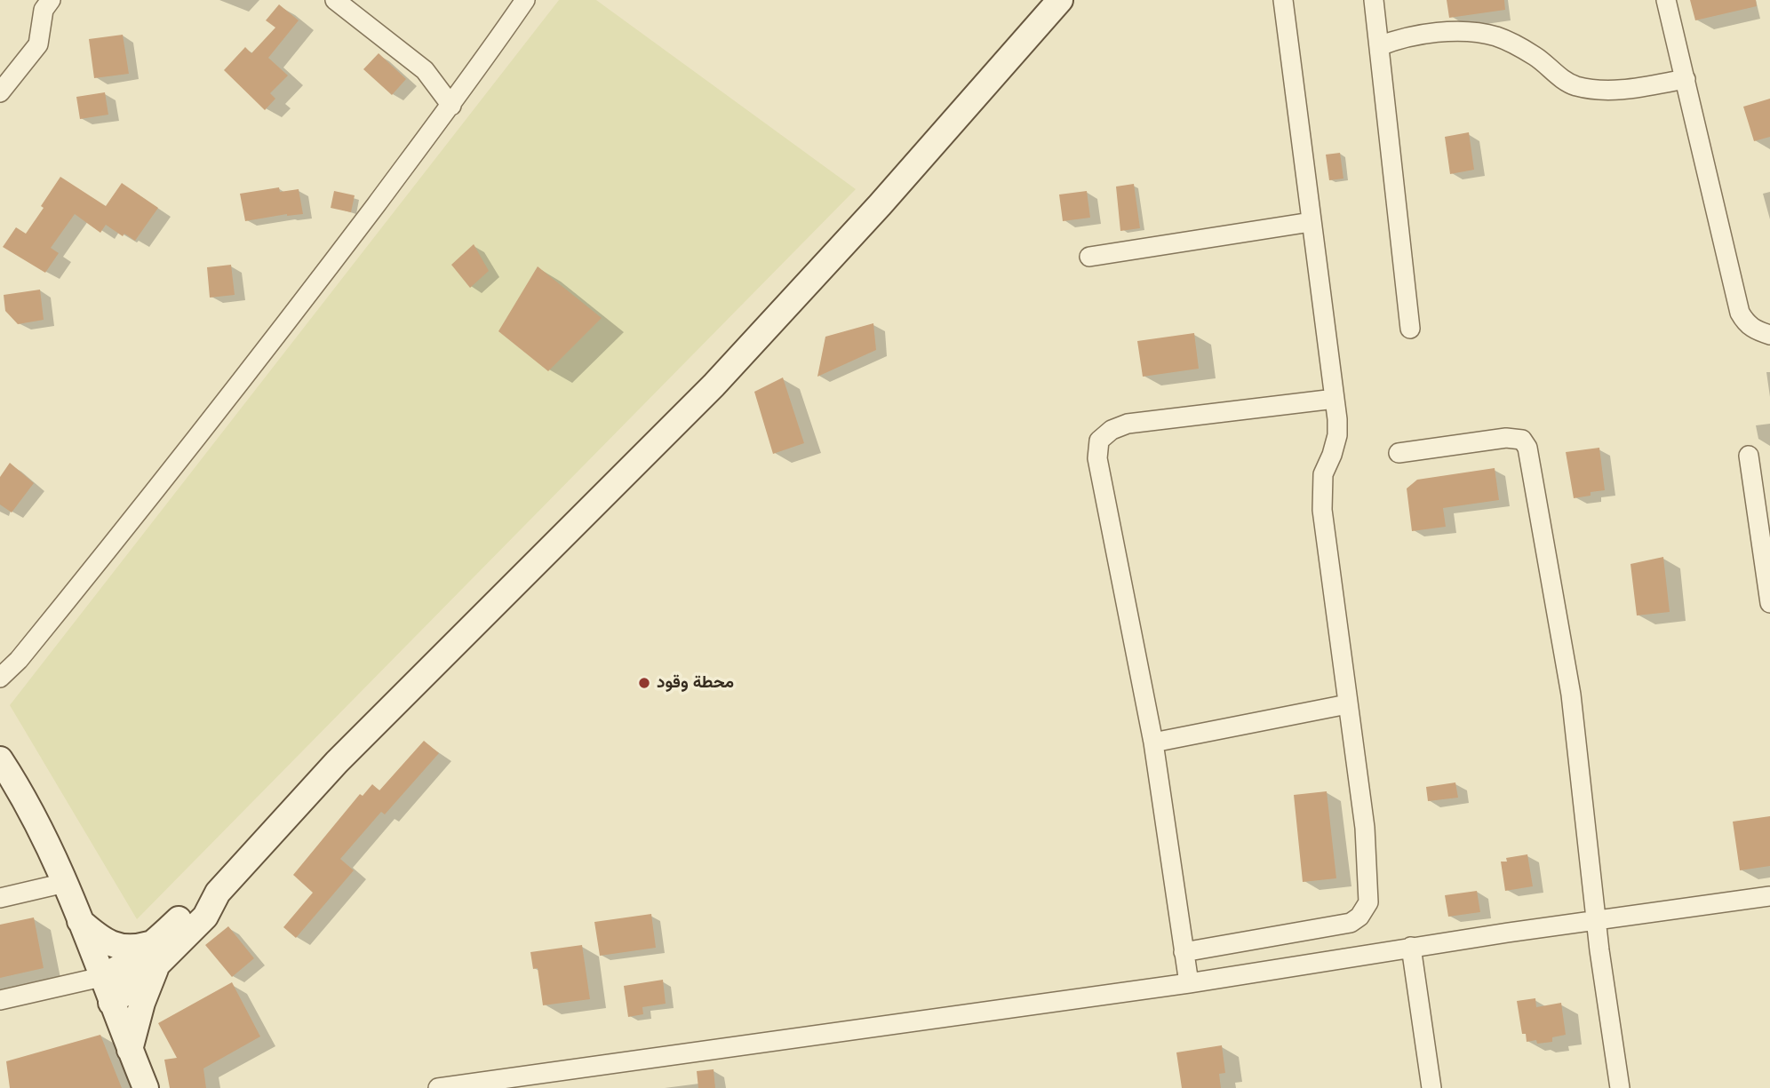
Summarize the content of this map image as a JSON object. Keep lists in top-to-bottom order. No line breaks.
{"places":["محطة وقود"]}
